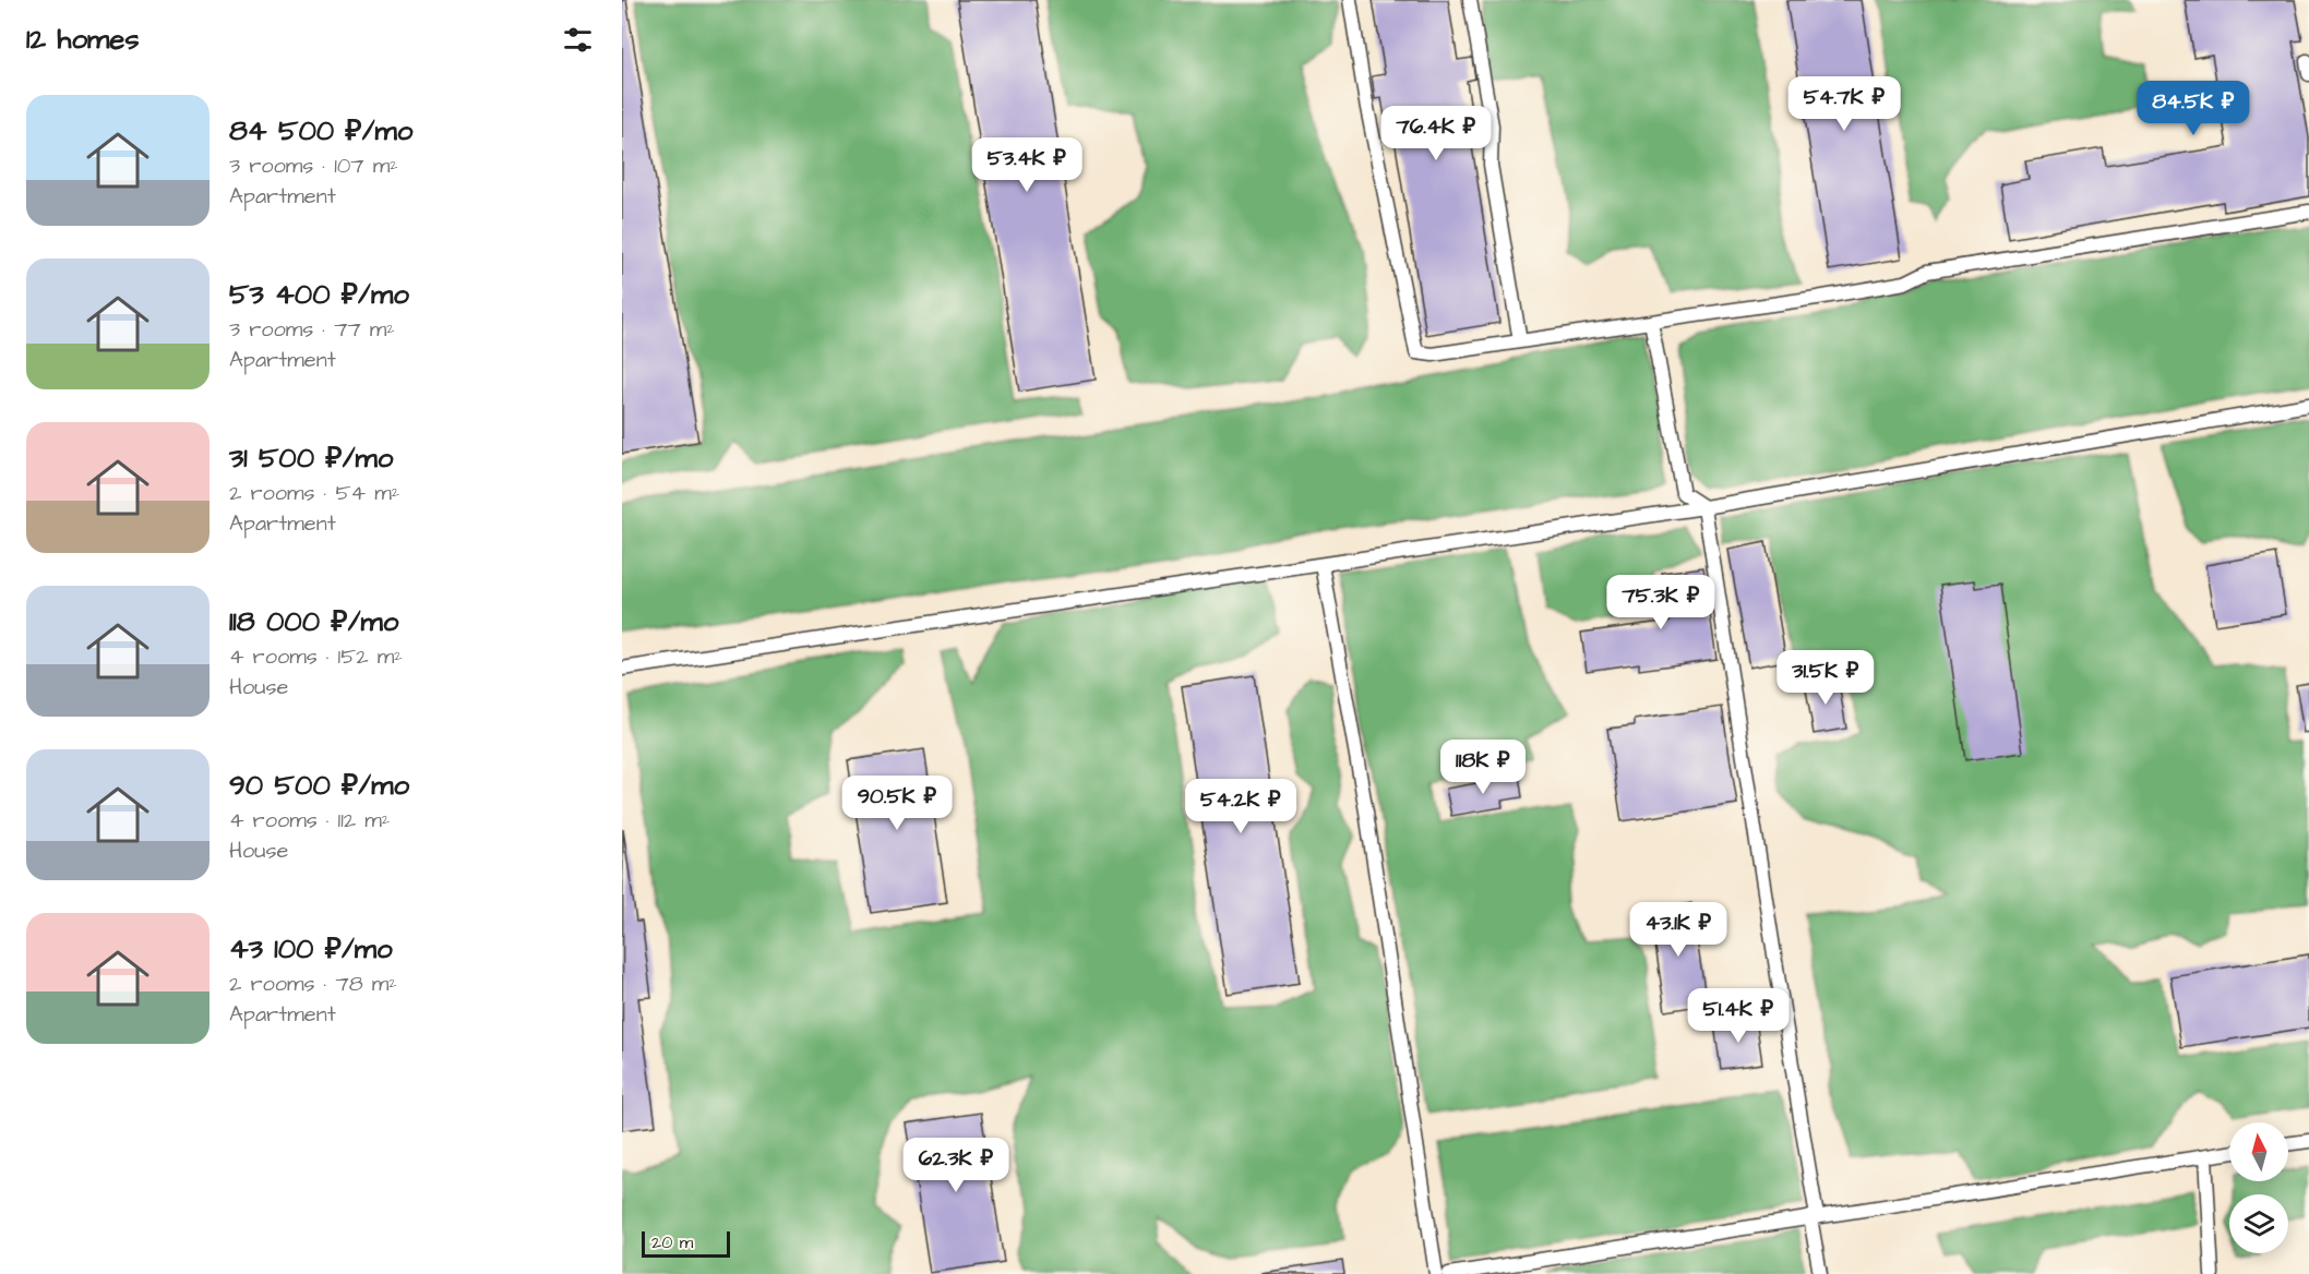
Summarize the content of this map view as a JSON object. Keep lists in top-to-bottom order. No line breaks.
{"scale_bar":"20 m","north":"top","page":{"heading":"12 homes","price":["54.7K ₽","84.5K ₽","76.4K ₽","53.4K ₽","75.3K ₽","31.5K ₽","118K ₽","90.5K ₽","54.2K ₽","43.1K ₽","51.4K ₽","62.3K ₽"],"list":[{"name":"84 500 ₽/mo","note":"3 rooms · 107 m² · Apartment"},{"name":"53 400 ₽/mo","note":"3 rooms · 77 m² · Apartment"},{"name":"31 500 ₽/mo","note":"2 rooms · 54 m² · Apartment"},{"name":"118 000 ₽/mo","note":"4 rooms · 152 m² · House"},{"name":"90 500 ₽/mo","note":"4 rooms · 112 m² · House"},{"name":"43 100 ₽/mo","note":"2 rooms · 78 m² · Apartment"}],"scale":"20 m"}}
